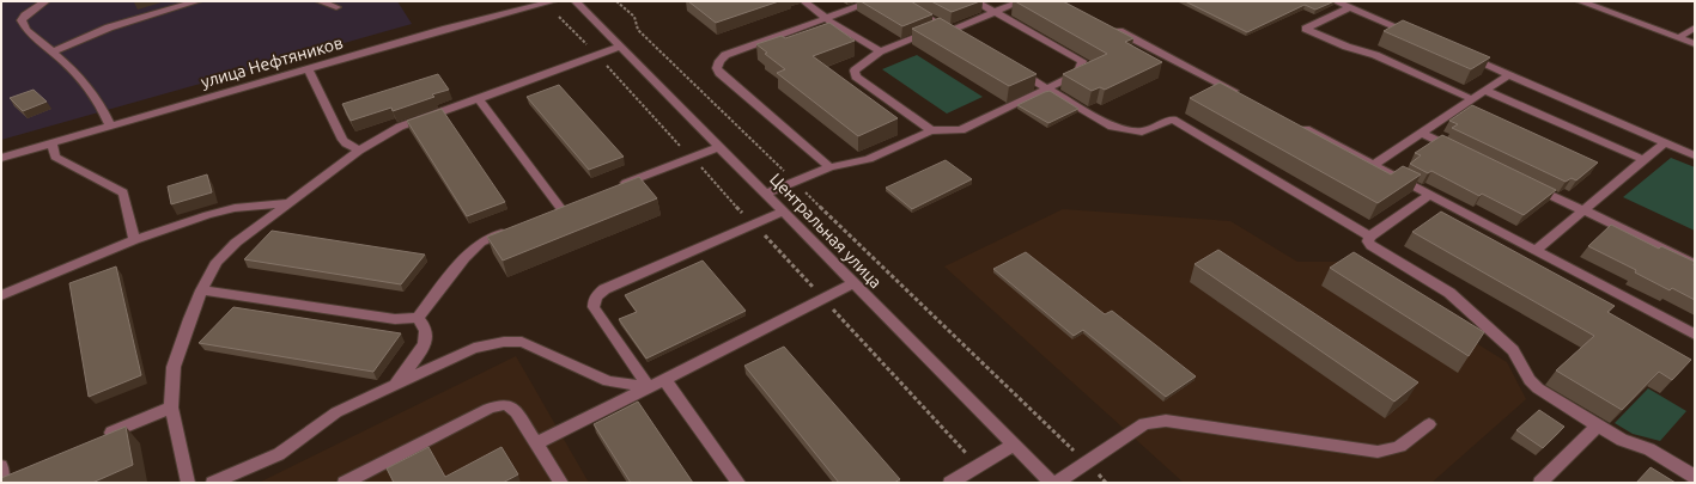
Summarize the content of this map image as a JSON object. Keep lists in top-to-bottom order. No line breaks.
{"streets":{"street":["улица Нефтяников","Центральная улица"]}}
